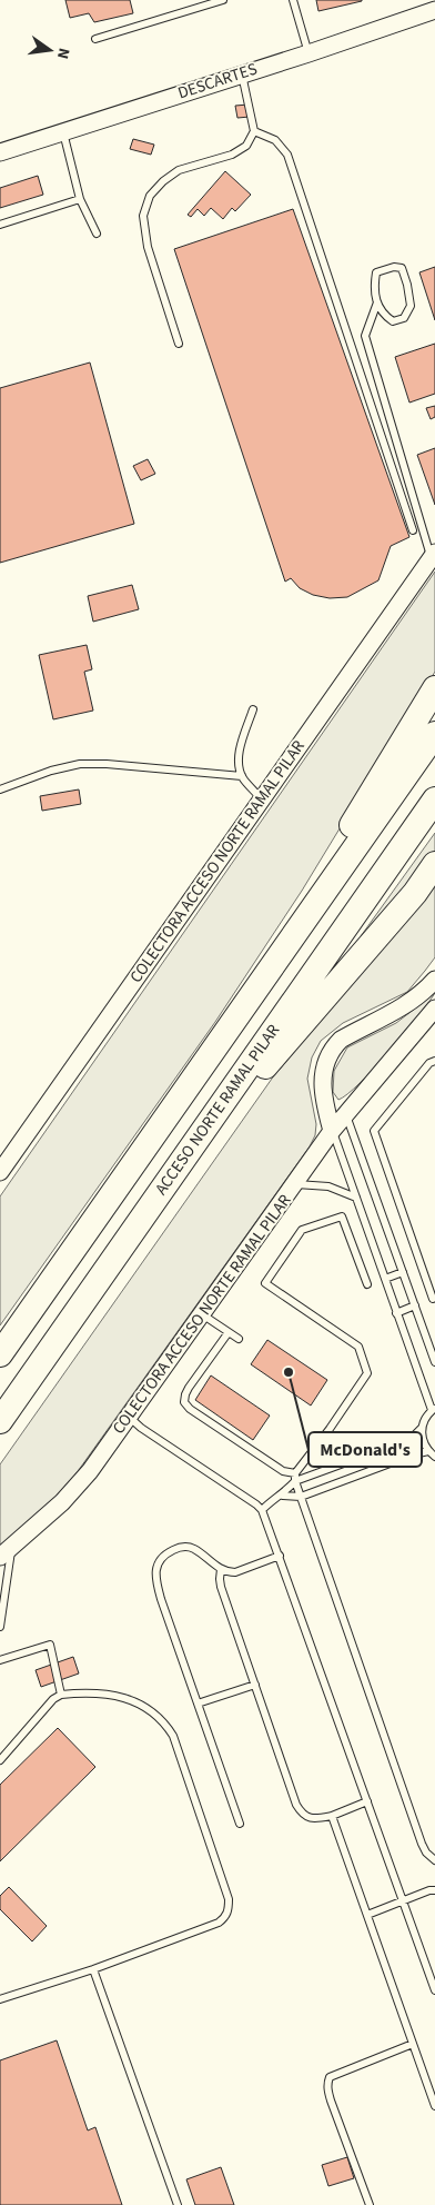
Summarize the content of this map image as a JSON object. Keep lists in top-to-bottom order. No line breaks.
{"streets":{"highway":["ACCESO NORTE RAMAL PILAR"],"street":["DESCARTES","COLECTORA ACCESO NORTE RAMAL PILAR"]},"places":["McDonald's"],"north":"right"}
